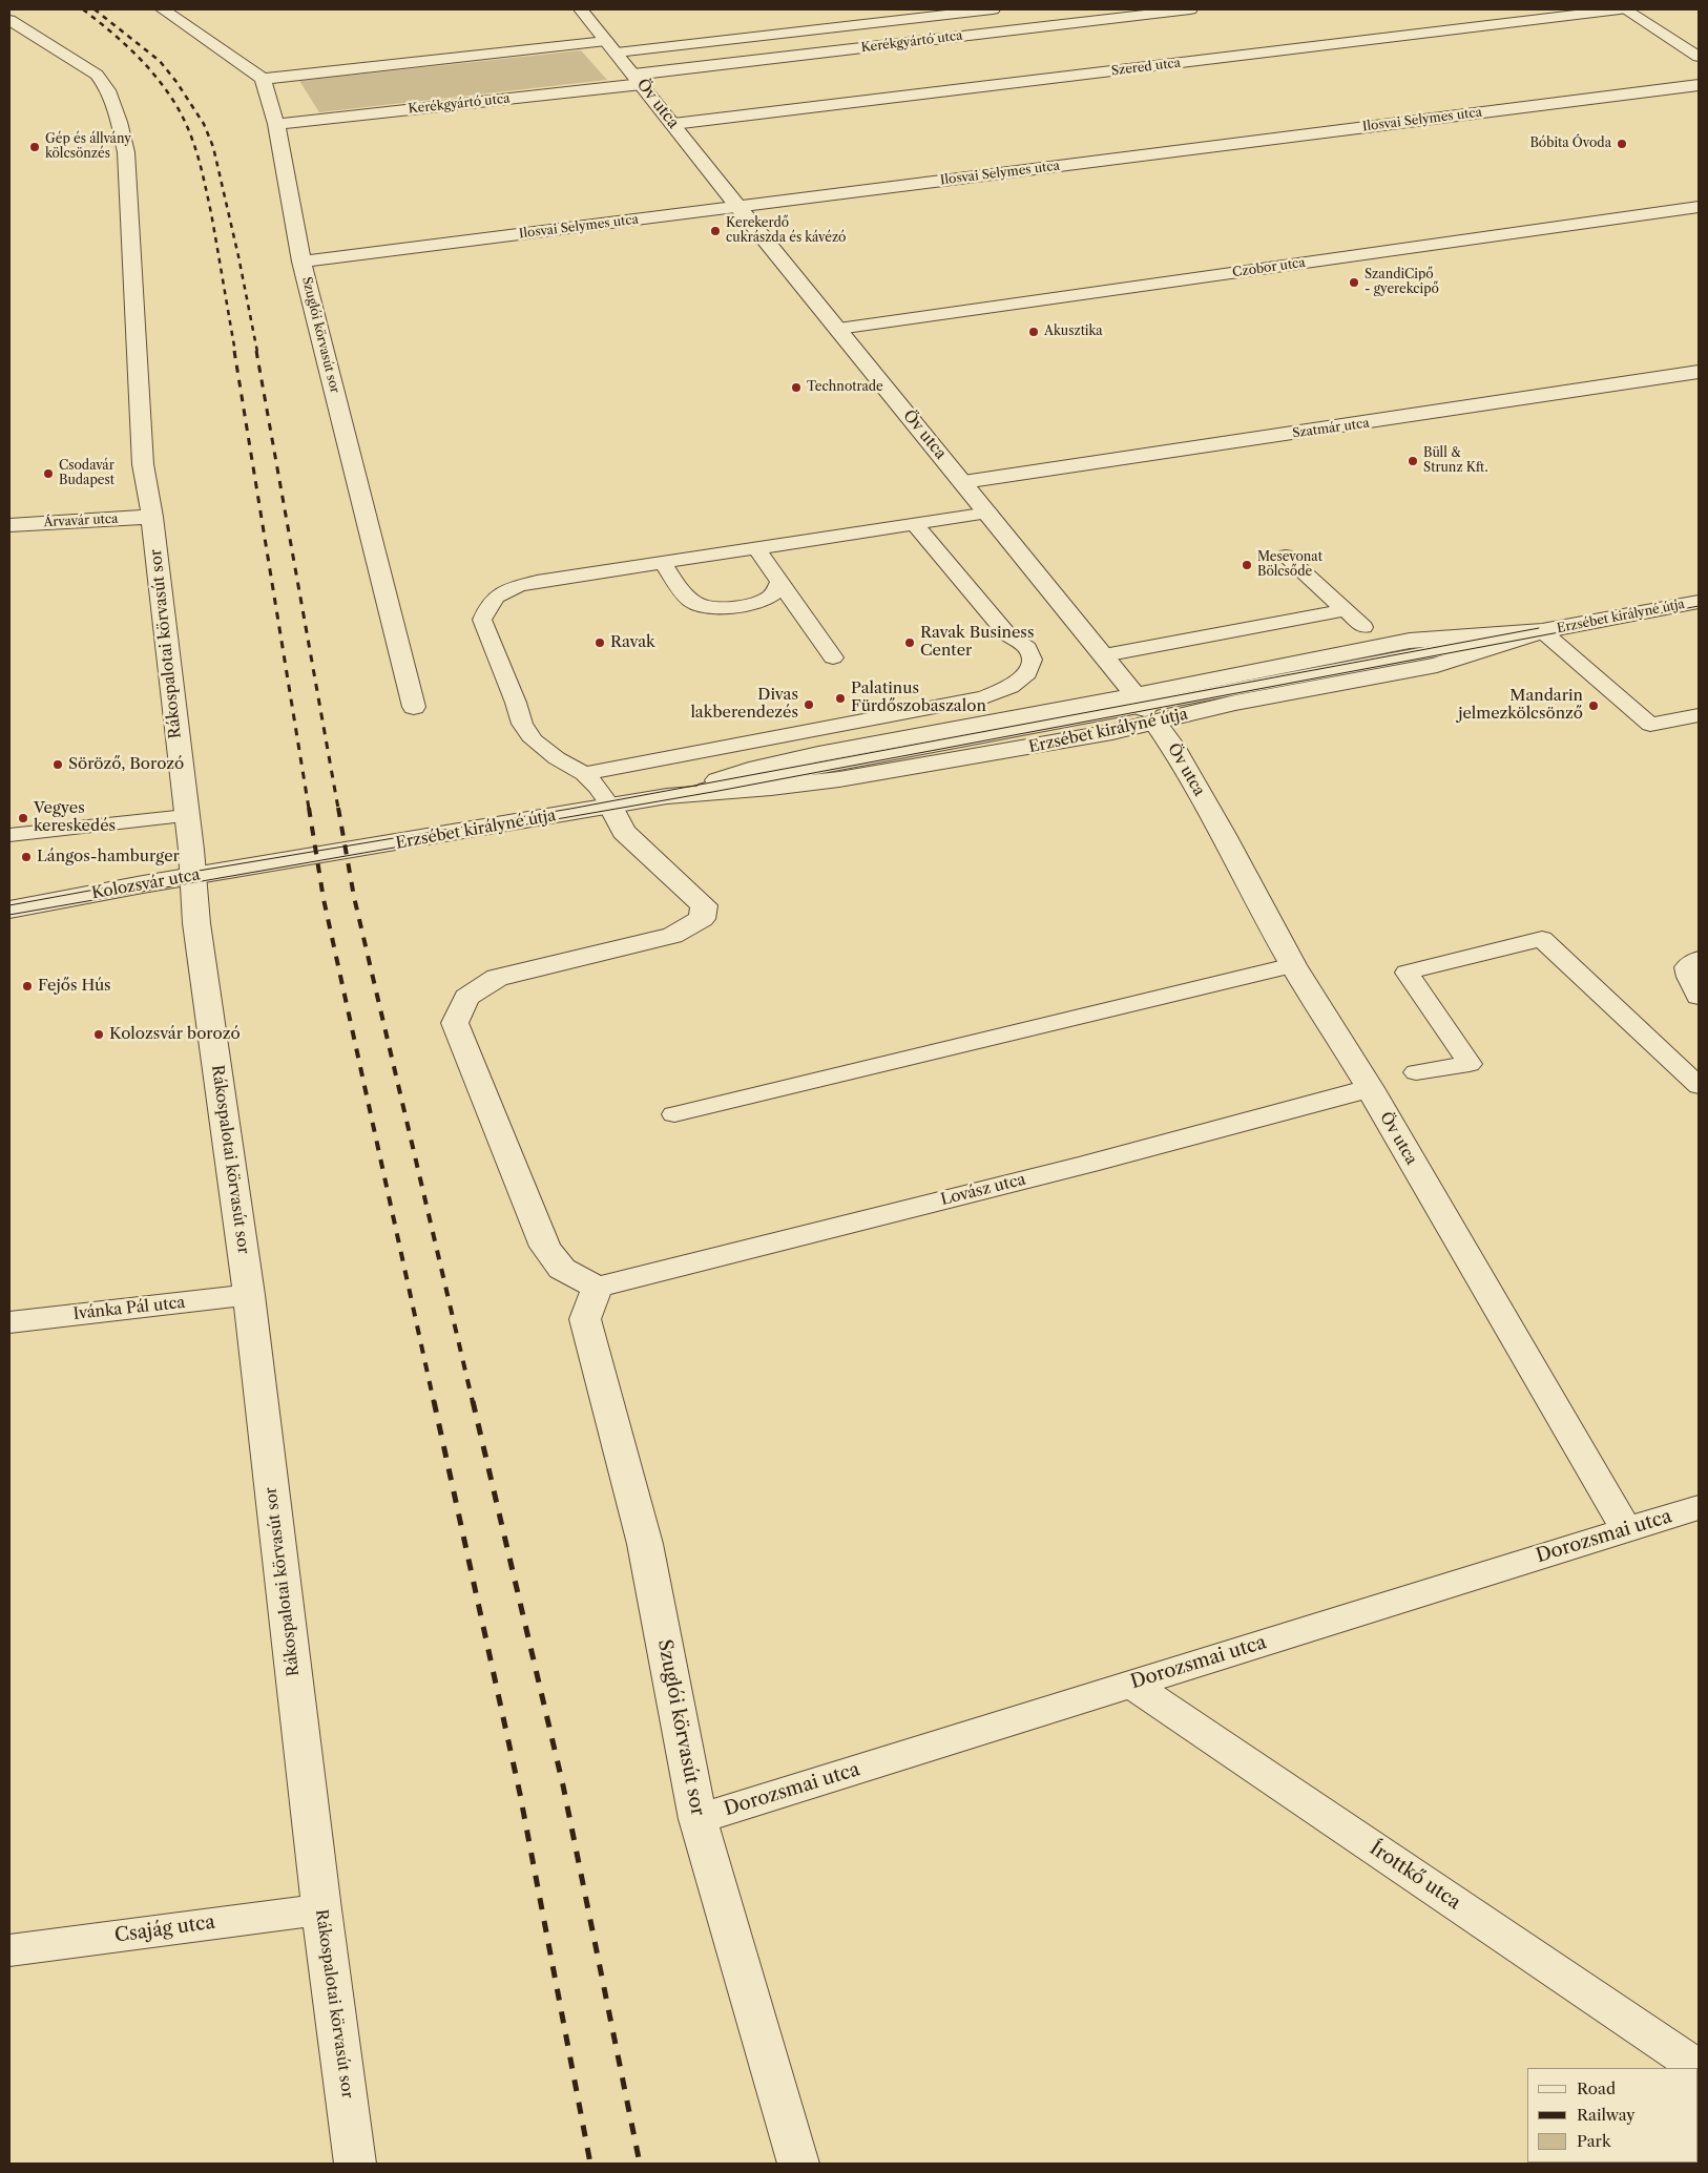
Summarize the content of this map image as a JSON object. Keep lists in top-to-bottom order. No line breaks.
{"streets":{"street":["Kerékgyártó utca","Szered utca","Öv utca","Ilosvai Selymes utca","Czobor utca","Szuglói körvasút sor","Szatmár utca","Árvavár utca","Erzsébet királyné útja","Rákospalotai körvasút sor","Kolozsvár utca","Lovász utca","Ivánka Pál utca","Dorozsmai utca","Írottkő utca","Csajág utca"]},"crossings":[["Kerékgyártó utca","Öv utca"],["Kerékgyártó utca","Szuglói körvasút sor"],["Szered utca","Öv utca"],["Öv utca","Ilosvai Selymes utca"],["Öv utca","Czobor utca"],["Öv utca","Szatmár utca"],["Öv utca","Erzsébet királyné útja"],["Öv utca","Lovász utca"],["Öv utca","Dorozsmai utca"],["Ilosvai Selymes utca","Szuglói körvasút sor"],["Szuglói körvasút sor","Lovász utca"],["Szuglói körvasút sor","Dorozsmai utca"],["Árvavár utca","Rákospalotai körvasút sor"],["Erzsébet királyné útja","Kolozsvár utca"],["Rákospalotai körvasút sor","Kolozsvár utca"],["Rákospalotai körvasút sor","Ivánka Pál utca"],["Rákospalotai körvasút sor","Csajág utca"],["Dorozsmai utca","Írottkő utca"]],"places":["Bóbita Óvoda","Gép és állvány kölcsönzés","Kerekerdő cukrászda és kávézó","SzandiCipő - gyerekcipő","Akusztika","Technotrade","Büll & Strunz Kft.","Csodavár Budapest","Mesevonat Bölcsőde","Ravak","Ravak Business Center","Palatinus Fürdőszobaszalon","Divas lakberendezés","Mandarin jelmezkölcsönző","Söröző, Borozó","Vegyes kereskedés","Lángos-hamburger","Fejős Hús","Kolozsvár borozó"],"legend":["Road","Railway","Park"]}
